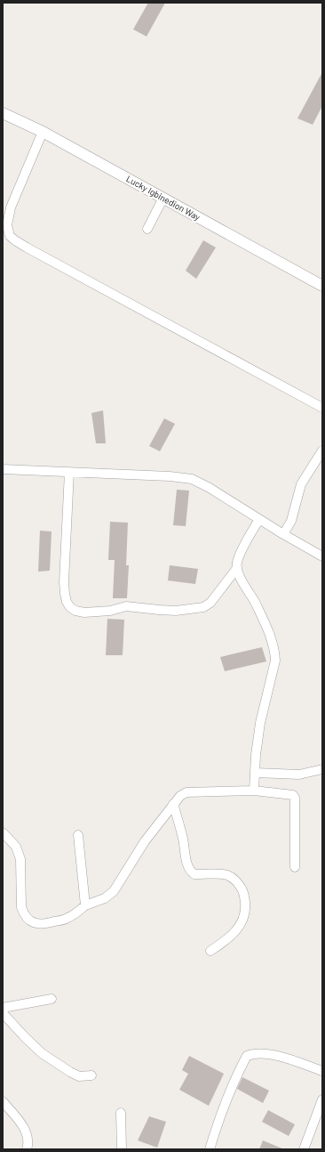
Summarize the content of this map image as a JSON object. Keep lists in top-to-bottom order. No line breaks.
{"streets":{"street":["Lucky Igbinedion Way"]}}
